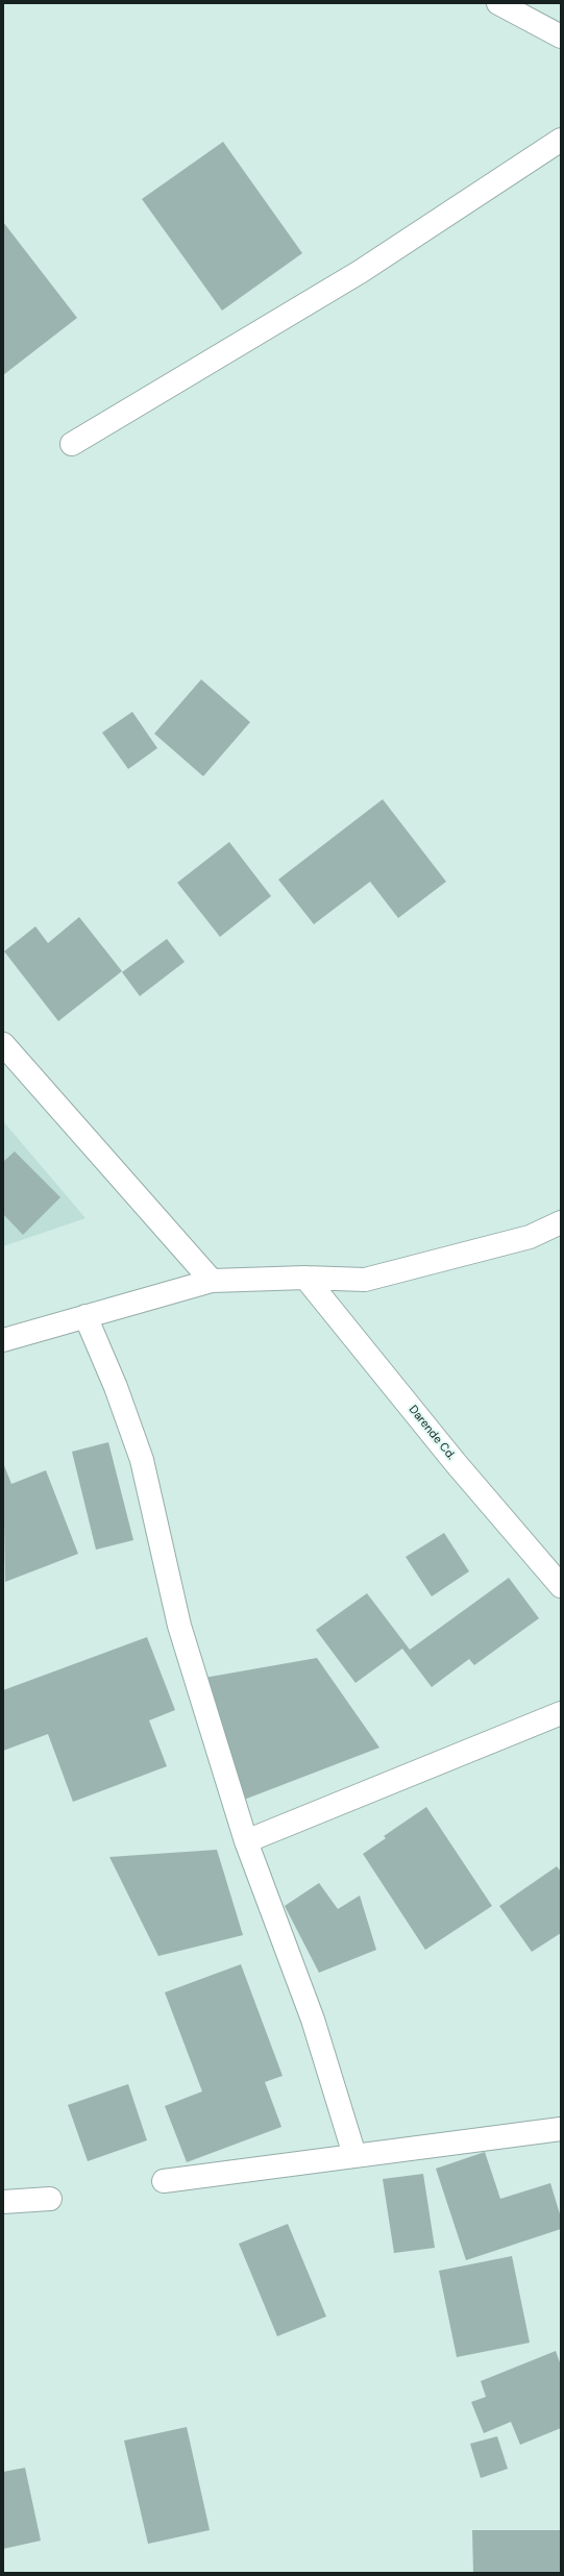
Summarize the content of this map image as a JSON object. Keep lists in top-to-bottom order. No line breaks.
{"streets":{"street":["Darende Cd."]}}
